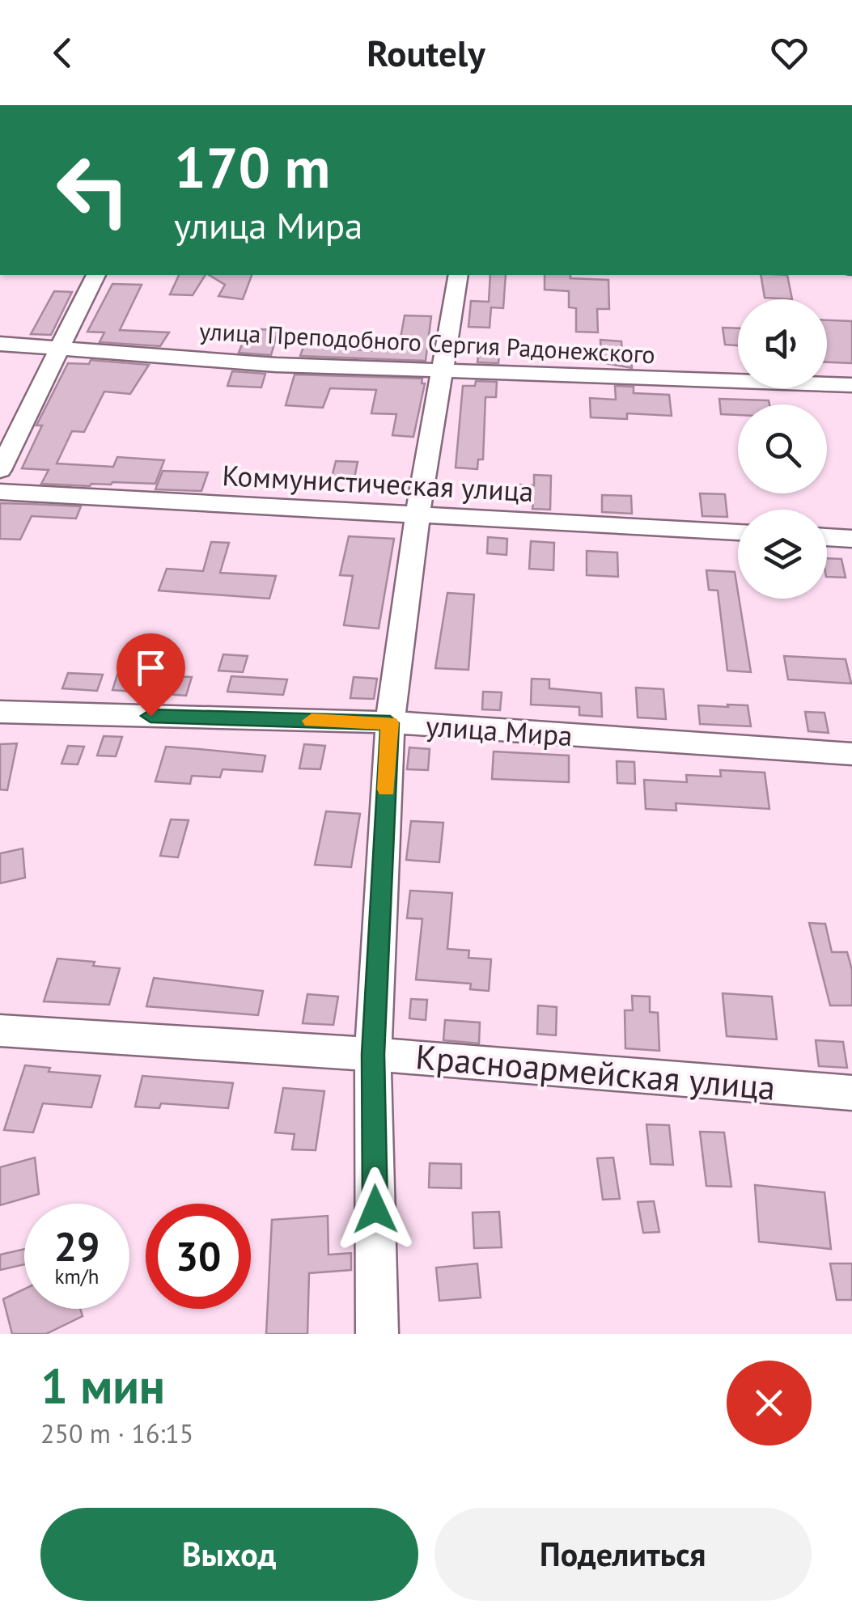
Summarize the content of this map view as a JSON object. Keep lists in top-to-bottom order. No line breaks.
{"streets":{"street":["улица Преподобного Сергия Радонежского","Коммунистическая улица","улица Мира","Красноармейская улица"]},"page":{"header":"Routely","turn":["170 m","улица Мира"],"speed":"29 km/h","limit":"30","heading":["1 мин","250 m · 16:15"],"buttons":["Выход","Поделиться"]}}
